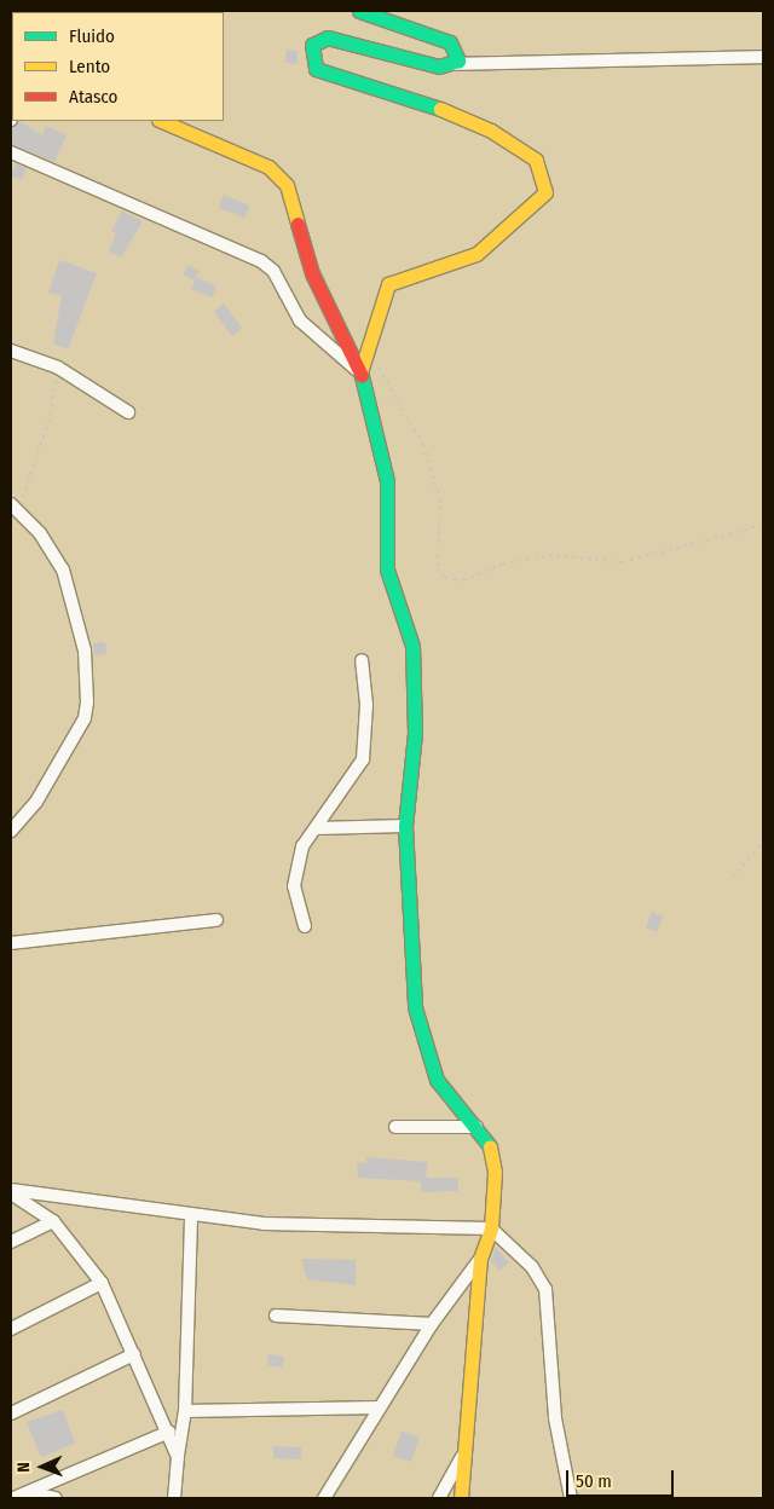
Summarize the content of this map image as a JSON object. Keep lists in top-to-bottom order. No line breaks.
{"legend":["Fluido","Lento","Atasco"],"scale_bar":"50 m","north":"left"}
